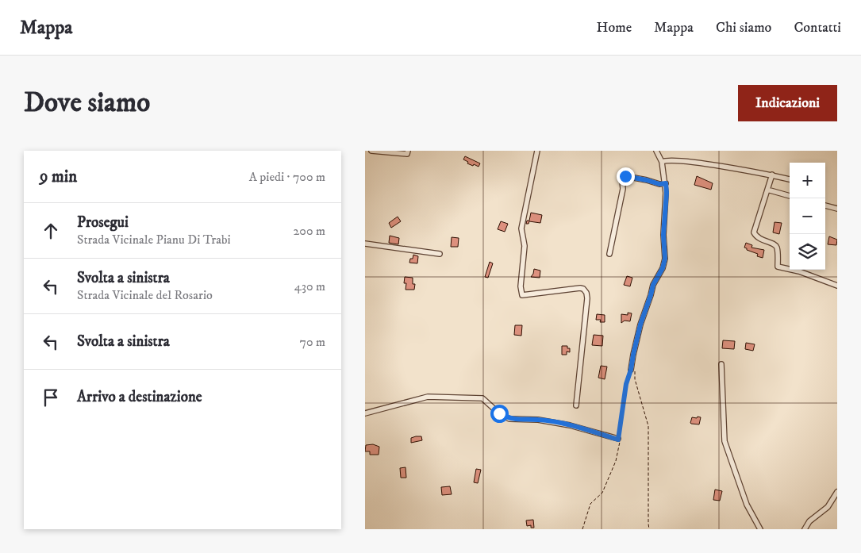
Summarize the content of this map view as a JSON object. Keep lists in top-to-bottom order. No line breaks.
{"page":{"header":"Mappa","nav":["Home","Mappa","Chi siamo","Contatti"],"buttons":"Indicazioni","title":"Dove siamo","heading":["9 min","A piedi · 700 m"],"map_buttons":["+","−"],"list":[["Prosegui","Strada Vicinale Pianu Di Trabi","200 m"],["Svolta a sinistra","Strada Vicinale del Rosario","430 m"],["Svolta a sinistra","70 m"],"Arrivo a destinazione"]}}
